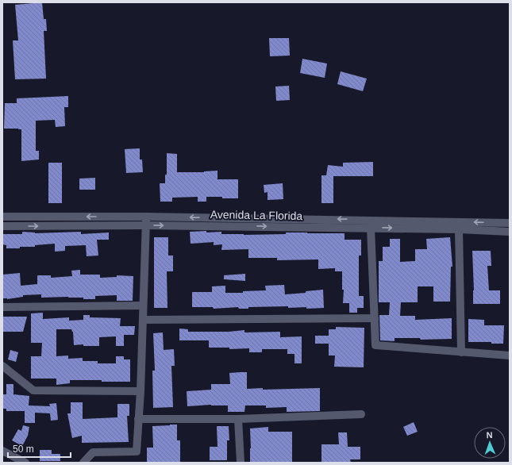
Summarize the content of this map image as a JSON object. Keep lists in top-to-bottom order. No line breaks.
{"streets":{"street":["Avenida La Florida"]},"scale_bar":"50 m","north":"top"}
